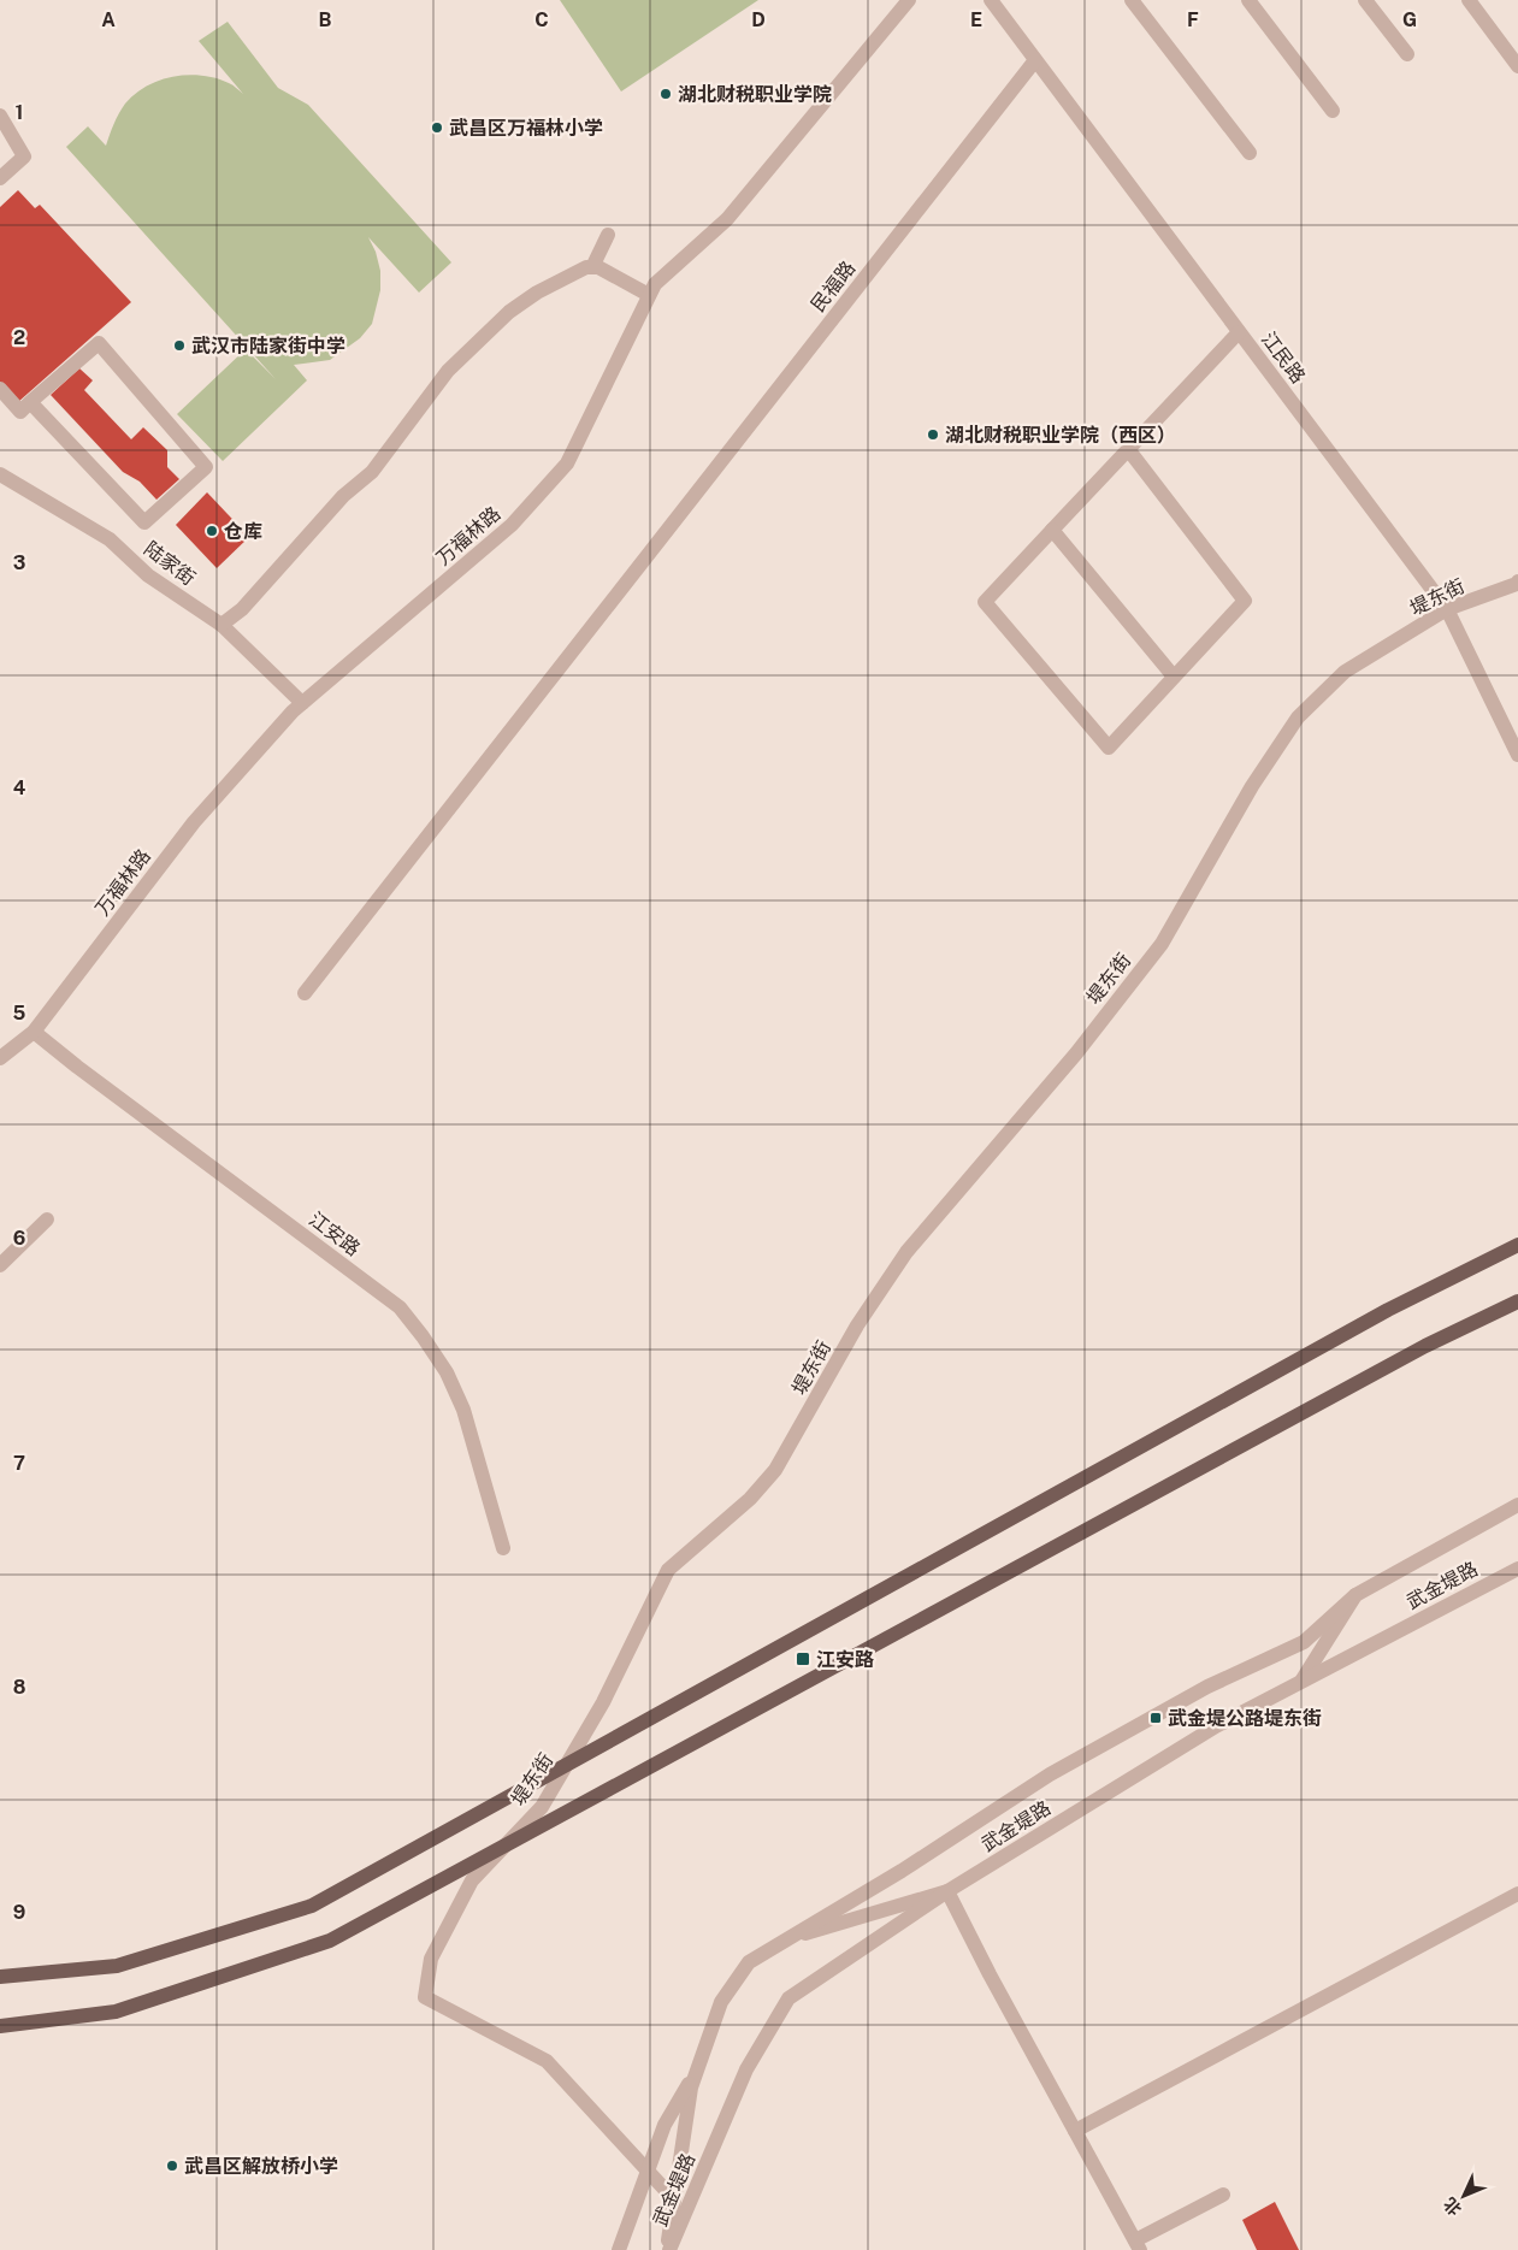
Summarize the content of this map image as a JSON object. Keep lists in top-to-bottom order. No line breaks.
{"streets":{"street":["民福路","江民路","万福林路","陆家街","堤东街","江安路","武金堤路"]},"crossings":[["民福路","江民路"],["江民路","堤东街"],["万福林路","陆家街"],["万福林路","江安路"]],"places":{"other":["湖北财税职业学院","武昌区万福林小学","武汉市陆家街中学","湖北财税职业学院（西区）","仓库","武昌区解放桥小学"],"transit":["江安路","武金堤公路堤东街"]},"north":"bottom left","grid":{"columns":["A","B","C","D","E","F","G"],"rows":["1","2","3","4","5","6","7","8","9"]}}
